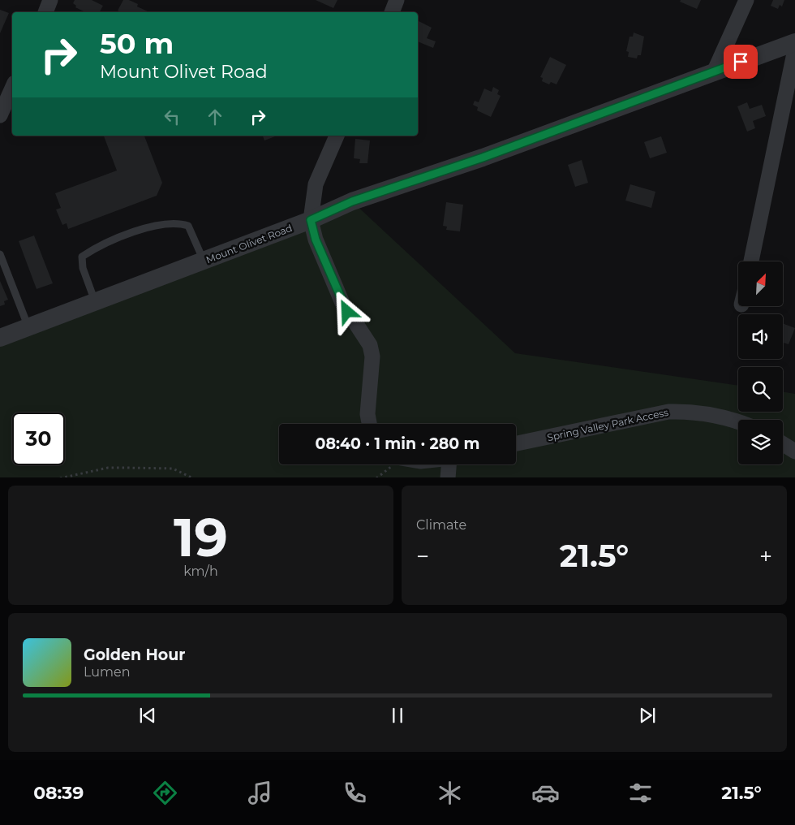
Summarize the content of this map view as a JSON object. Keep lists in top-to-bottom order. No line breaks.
{"streets":{"street":["Mount Olivet Road","Spring Valley Park Access"]},"north":"top right","page":{"turn":["50 m","Mount Olivet Road"],"limit":"30","trip":"08:40 · 1 min · 280 m","tile":[["19","km/h"],"Climate"],"heat":["−","21.5°","+"],"song":["Golden Hour","Lumen"],"tabs":["08:39","21.5°"]}}
